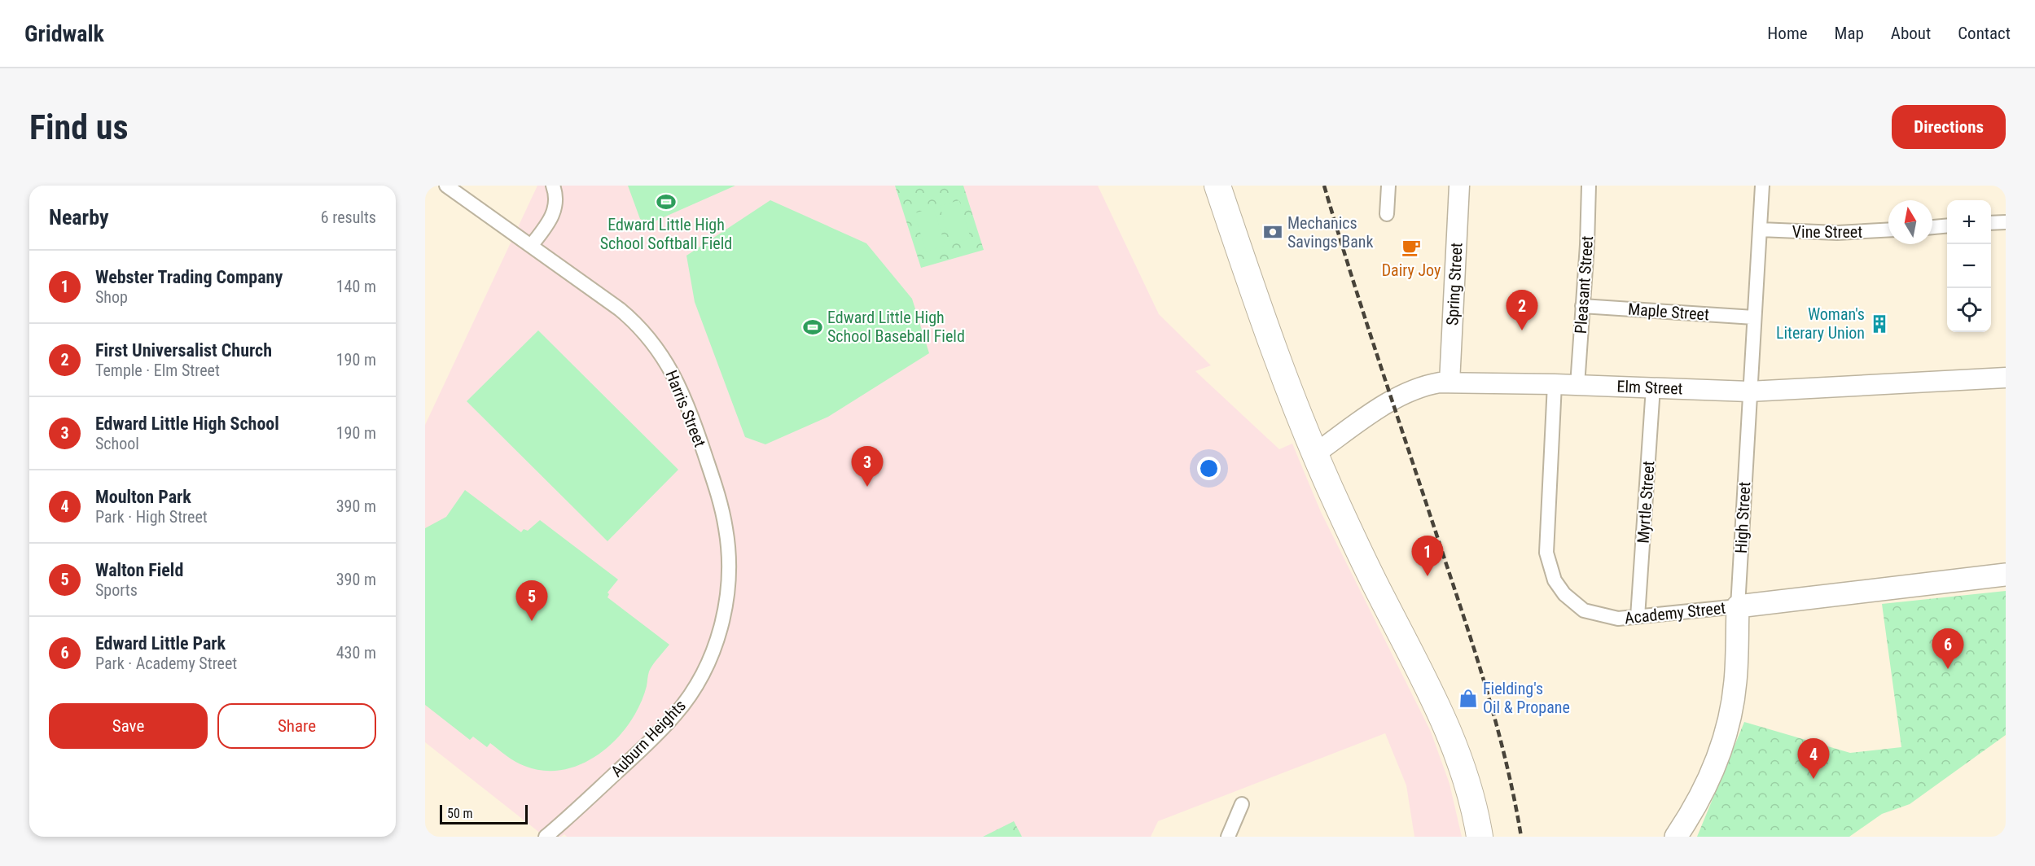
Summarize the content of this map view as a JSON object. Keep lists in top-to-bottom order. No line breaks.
{"streets":{"main road":["Spring Street","Elm Street","High Street","Academy Street"],"street":["Vine Street","Pleasant Street","Maple Street","Harris Street","Myrtle Street","Auburn Heights"]},"crossings":[["Vine Street","High Street"],["Spring Street","Elm Street"],["Pleasant Street","Maple Street"],["Pleasant Street","Elm Street"],["Maple Street","High Street"],["Elm Street","Myrtle Street"],["Elm Street","High Street"],["Elm Street","Academy Street"],["Harris Street","Auburn Heights"],["Myrtle Street","Academy Street"],["High Street","Academy Street"]],"places":{"sports":["Edward Little High School Softball Field","Edward Little High School Baseball Field"],"bank":["Mechanics Savings Bank"],"cafe":["Dairy Joy"],"building":["Woman's Literary Union"],"shop":["Fielding's Oil & Propane"]},"scale_bar":"50 m","north":"top","page":{"header":"Gridwalk","nav":["Home","Map","About","Contact"],"buttons":["Directions",["Save","Share"]],"title":"Find us","heading":["Nearby","6 results"],"map_buttons":["+","−"],"list":[{"mark":"1","name":"Webster Trading Company","note":"Shop","value":"140 m"},{"mark":"2","name":"First Universalist Church","note":"Temple · Elm Street","value":"190 m"},{"mark":"3","name":"Edward Little High School","note":"School","value":"190 m"},{"mark":"4","name":"Moulton Park","note":"Park · High Street","value":"390 m"},{"mark":"5","name":"Walton Field","note":"Sports","value":"390 m"},{"mark":"6","name":"Edward Little Park","note":"Park · Academy Street","value":"430 m"}],"pins":["2","3","1","5","6","4"],"scale":"50 m"}}
